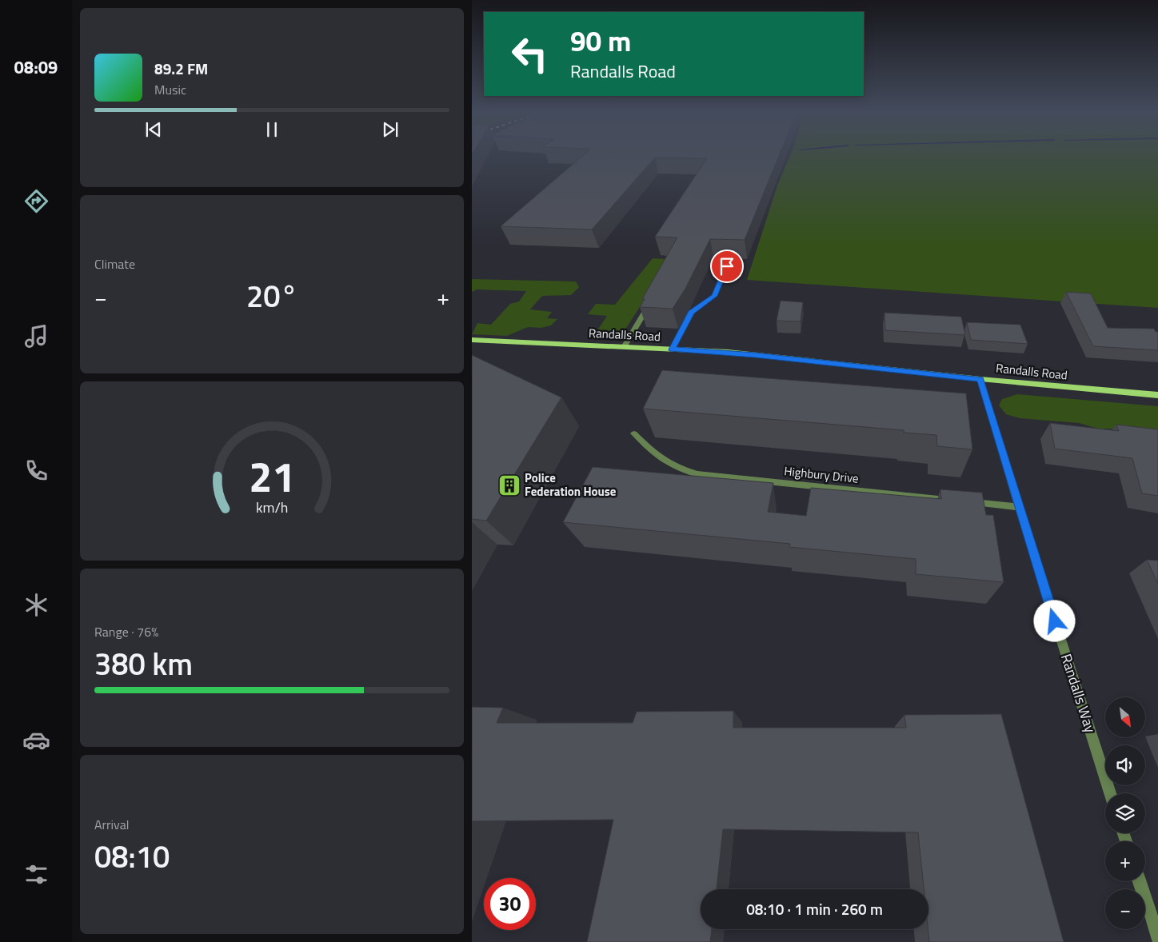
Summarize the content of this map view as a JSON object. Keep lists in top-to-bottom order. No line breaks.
{"streets":{"main road":["Randalls Road"],"street":["Highbury Drive","Randalls Way"]},"crossings":[["Randalls Road","Randalls Way"],["Highbury Drive","Randalls Way"]],"places":{"building":["Police Federation House"]},"north":"bottom right","page":{"tabs":"08:09","turn":["90 m","Randalls Road"],"song":["89.2 FM","Music"],"tile":["Climate",["Range · 76%","380 km"],["Arrival","08:10"]],"heat":["−","20°","+"],"map_buttons":["+","−"],"limit":"30","trip":"08:10 · 1 min · 260 m","gauge":["21","km/h"]}}
